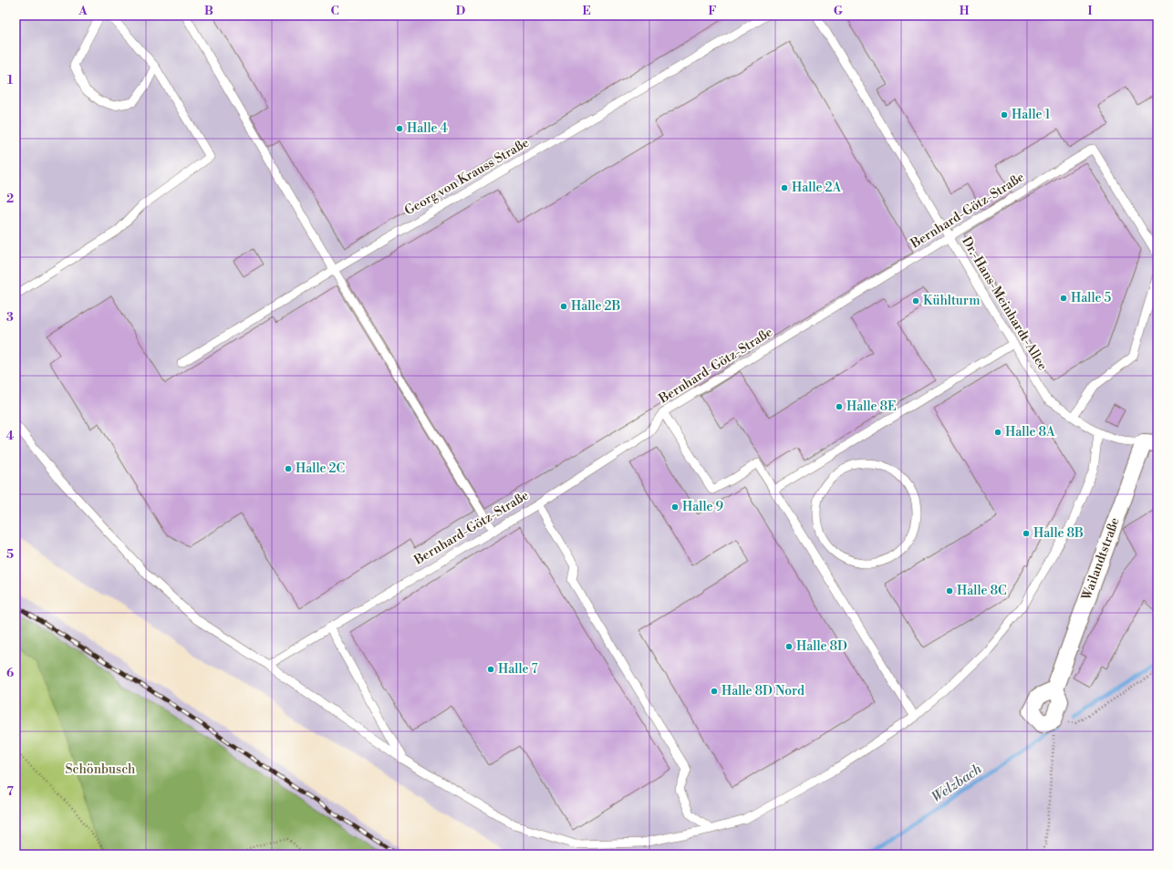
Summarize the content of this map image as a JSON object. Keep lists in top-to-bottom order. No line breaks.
{"streets":{"street":["Wailandtstraße"],"lane":["Georg von Krauss Straße","Bernhard-Götz-Straße","Dr.-Hans-Meinhardt-Allee"]},"crossings":[["Bernhard-Götz-Straße","Dr.-Hans-Meinhardt-Allee"],["Dr.-Hans-Meinhardt-Allee","Wailandtstraße"]],"water":["Welzbach"],"parks":["Schönbusch"],"places":["Halle 1","Halle 4","Halle 2A","Halle 5","Kühlturm","Halle 2B","Halle 8E","Halle 8A","Halle 2C","Halle 9","Halle 8B","Halle 8C","Halle 8D","Halle 7","Halle 8D Nord"],"grid":{"columns":["A","B","C","D","E","F","G","H","I"],"rows":["1","2","3","4","5","6","7"]}}
